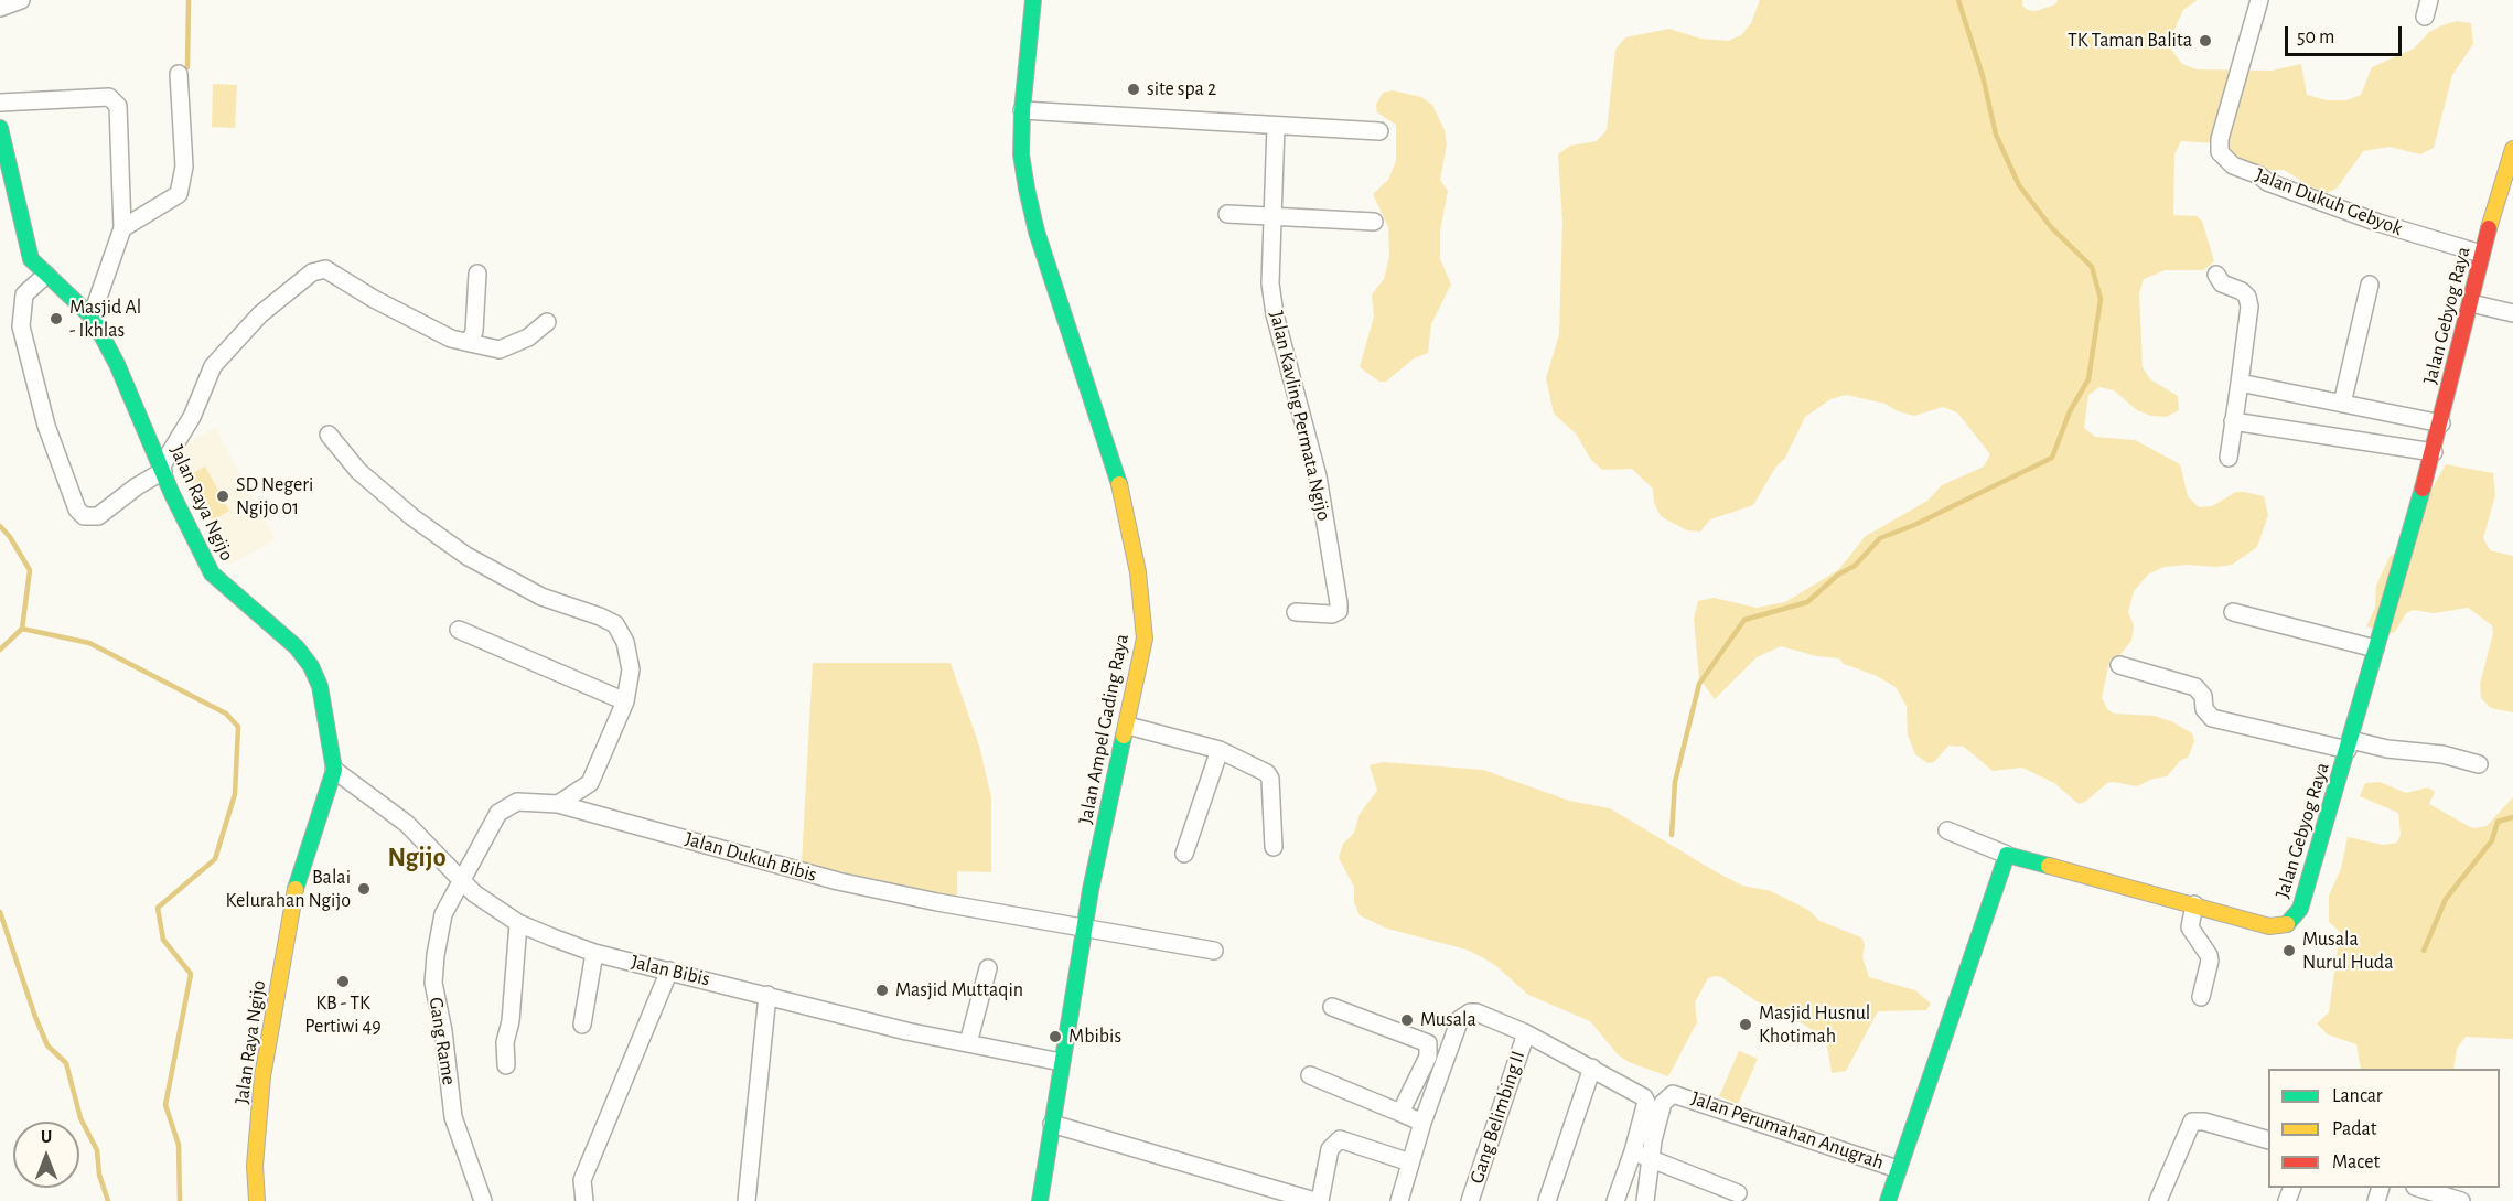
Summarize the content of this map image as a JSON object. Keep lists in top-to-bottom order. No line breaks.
{"streets":{"street":["Jalan Dukuh Gebyok","Jalan Gebyog Raya","Jalan Kavling Permata Ngijo","Jalan Raya Ngijo","Jalan Ampel Gading Raya","Jalan Dukuh Bibis","Jalan Bibis","Gang Rame","Gang Belimbing II","Jalan Perumahan Anugrah"]},"crossings":[["Jalan Dukuh Gebyok","Jalan Gebyog Raya"],["Jalan Raya Ngijo","Jalan Bibis"],["Jalan Ampel Gading Raya","Jalan Dukuh Bibis"],["Jalan Ampel Gading Raya","Jalan Bibis"],["Jalan Dukuh Bibis","Jalan Bibis"],["Jalan Dukuh Bibis","Gang Rame"],["Jalan Bibis","Gang Rame"]],"districts":["Ngijo"],"places":["TK Taman Balita","site spa 2","Masjid Al - Ikhlas","SD Negeri Ngijo 01","Balai Kelurahan Ngijo","Musala Nurul Huda","KB - TK Pertiwi 49","Masjid Muttaqin","Musala","Masjid Husnul Khotimah","Mbibis"],"legend":["Lancar","Padat","Macet"],"scale_bar":"50 m","north":"top"}
